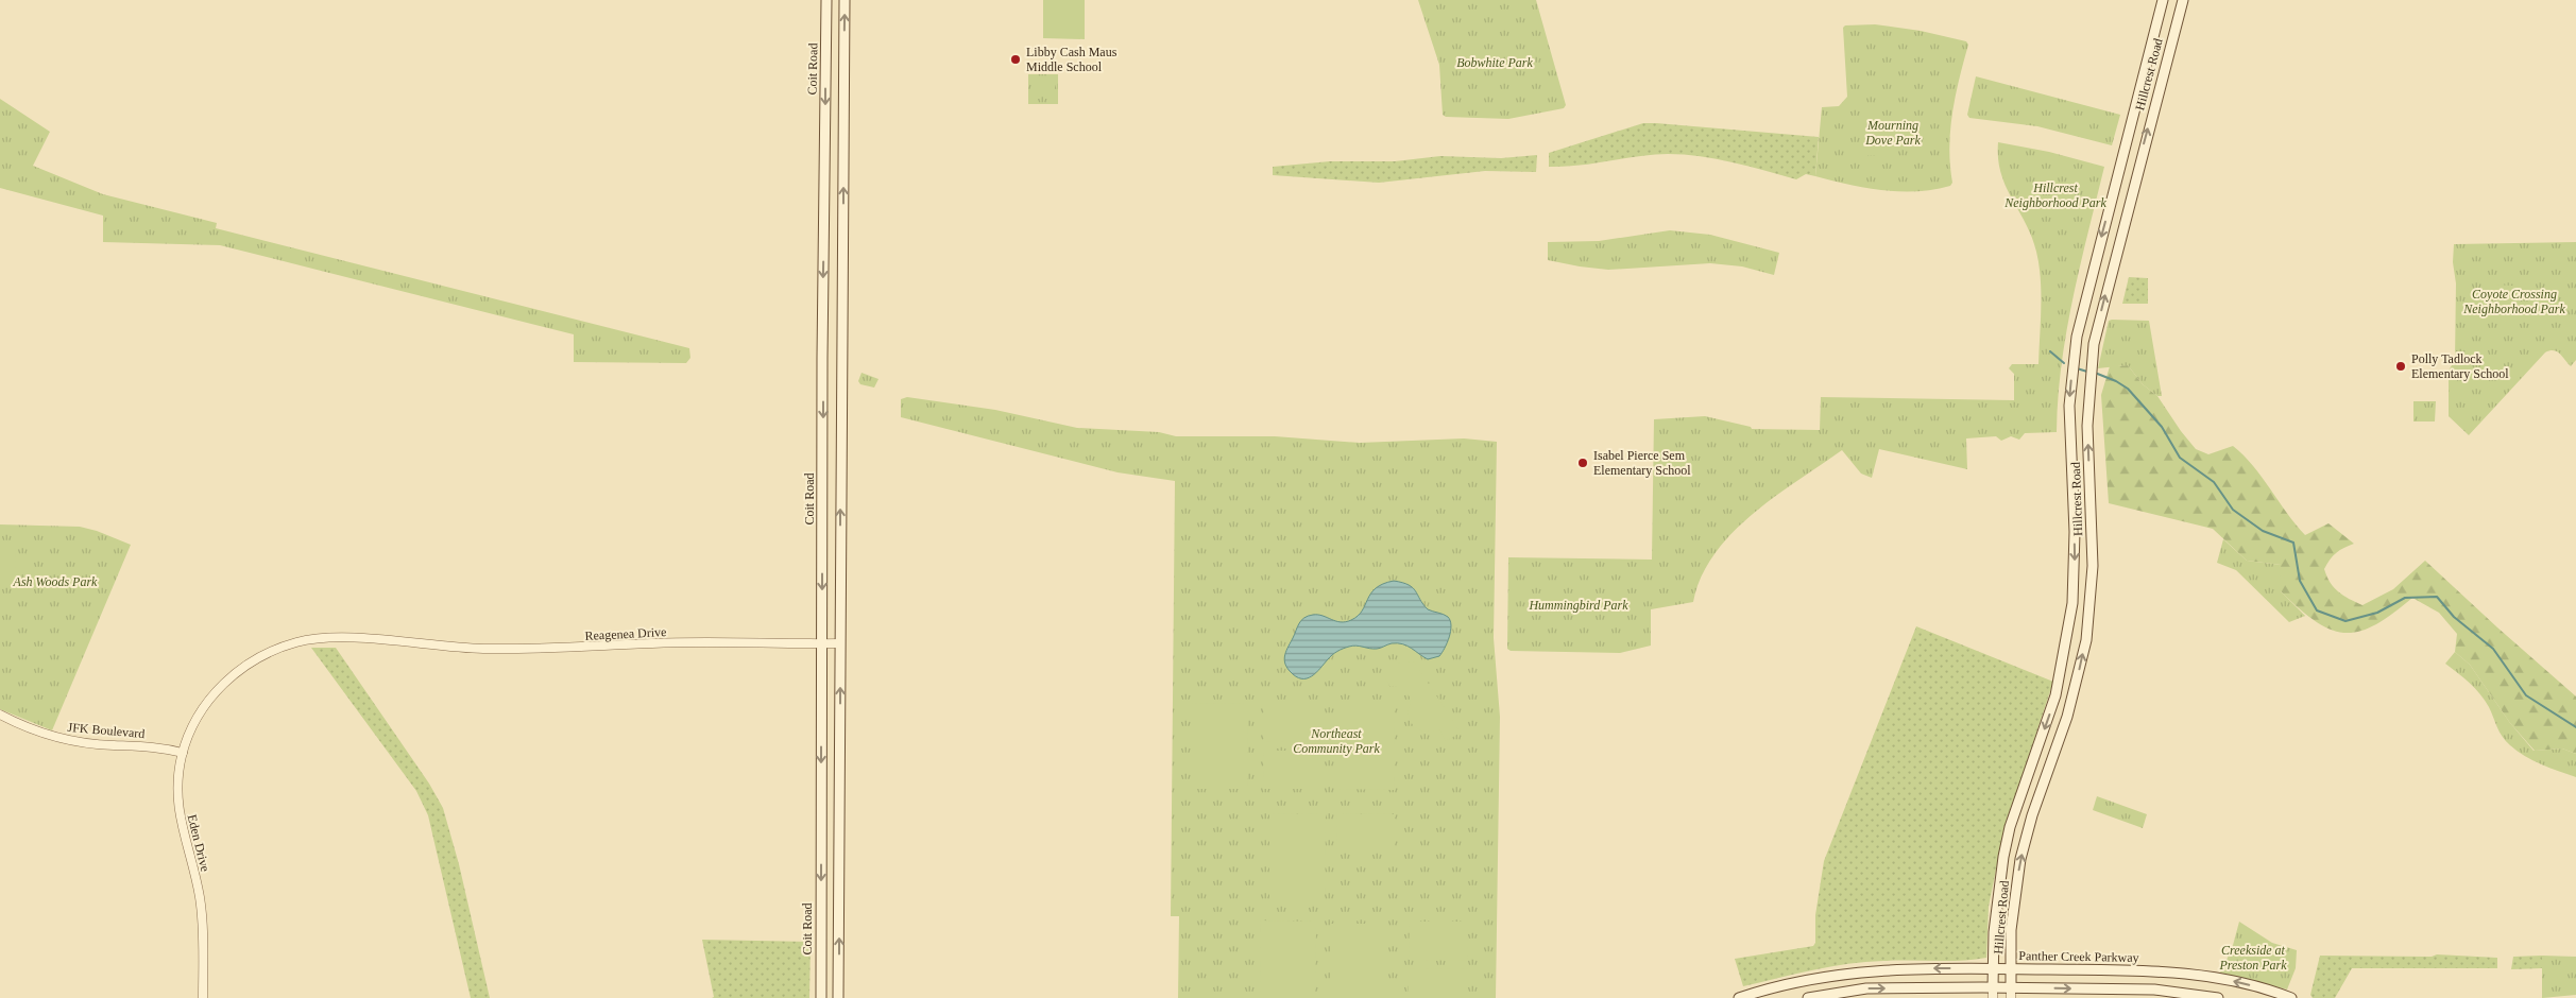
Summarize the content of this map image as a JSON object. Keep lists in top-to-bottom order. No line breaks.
{"streets":{"main road":["Coit Road","Hillcrest Road","Panther Creek Parkway"],"street":["Reagenea Drive","JFK Boulevard","Eden Drive"]},"crossings":[["Coit Road","Reagenea Drive"],["Hillcrest Road","Panther Creek Parkway"],["Reagenea Drive","Eden Drive"],["JFK Boulevard","Eden Drive"]],"parks":["Bobwhite Park","Mourning Dove Park","Hillcrest Neighborhood Park","Coyote Crossing Neighborhood Park","Ash Woods Park","Hummingbird Park","Northeast Community Park","Creekside at Preston Park"],"places":["Libby Cash Maus Middle School","Polly Tadlock Elementary School","Isabel Pierce Sem Elementary School"]}
